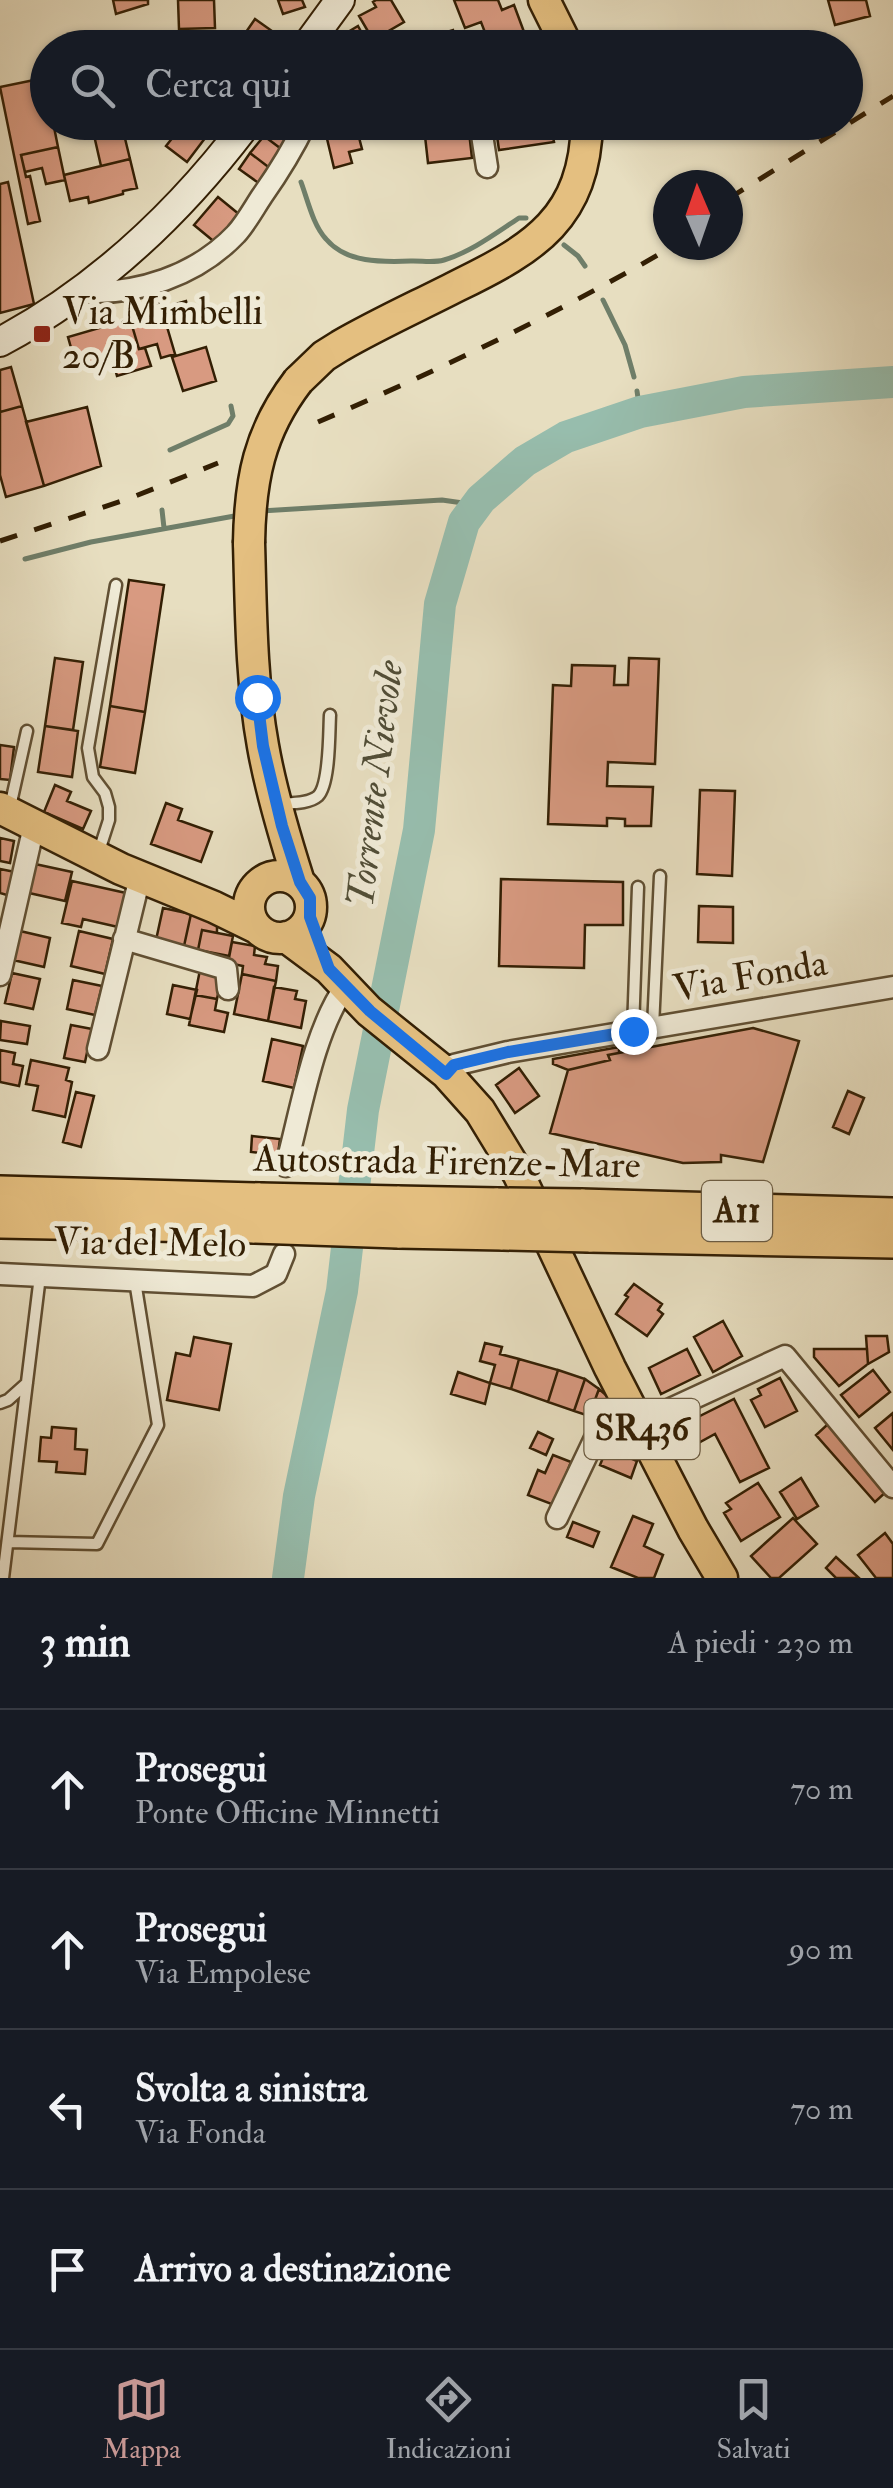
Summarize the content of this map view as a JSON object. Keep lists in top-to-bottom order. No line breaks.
{"streets":{"highway":["Autostrada Firenze-Mare","A11"],"main road":["SR436"],"street":["Via Fonda","Via del Melo"]},"crossings":[["Via Fonda","SR436"]],"water":["Torrente Nievole"],"places":{"transit":["Via Mimbelli 20/B"]},"north":"top","page":{"search":"Cerca qui","heading":["3 min","A piedi · 230 m"],"list":[["Prosegui","Ponte Officine Minnetti","70 m"],["Prosegui","Via Empolese","90 m"],["Svolta a sinistra","Via Fonda","70 m"],"Arrivo a destinazione"],"nav":["Mappa","Indicazioni","Salvati"]}}
